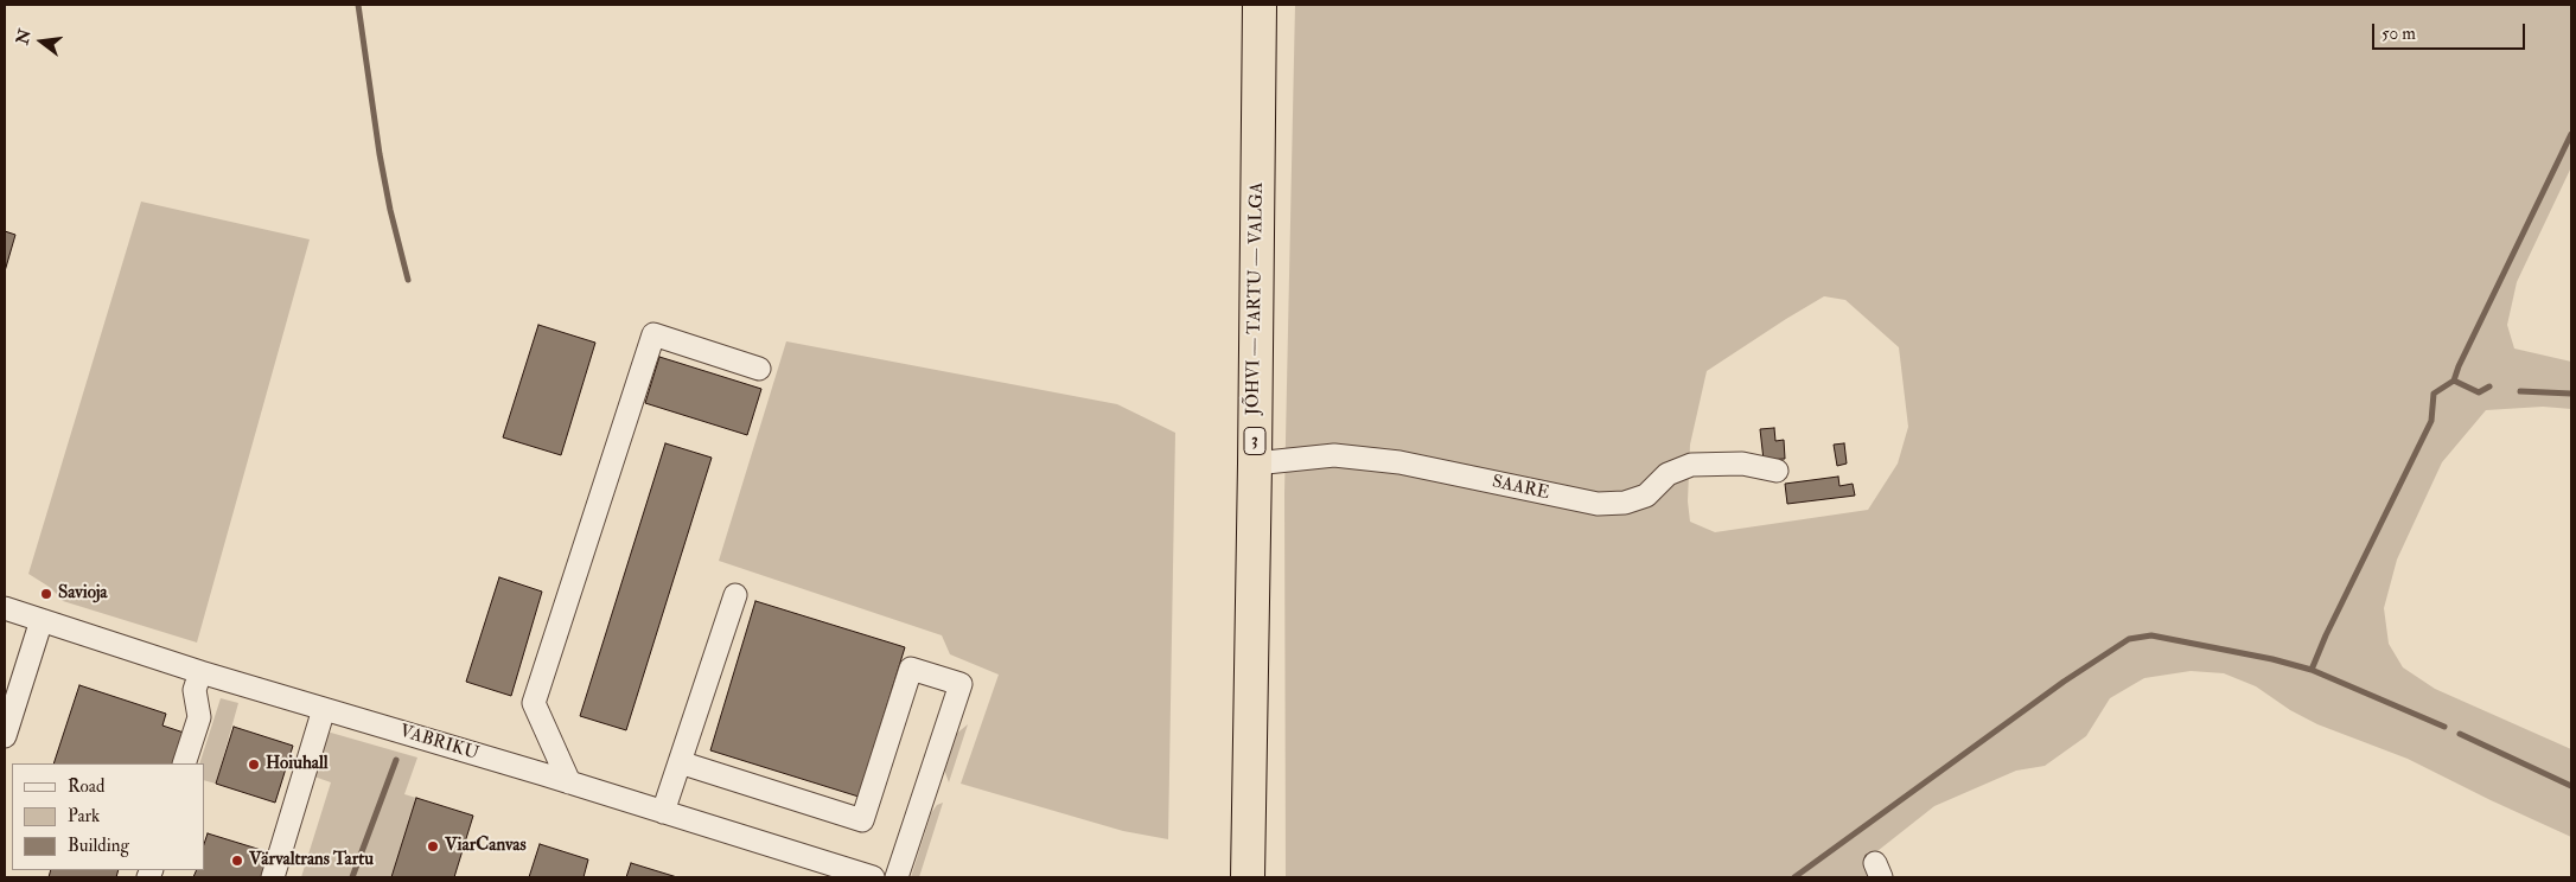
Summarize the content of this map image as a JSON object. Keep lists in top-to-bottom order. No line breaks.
{"streets":{"highway":["JÕHVI — TARTU — VALGA","3"],"street":["SAARE","VABRIKU"]},"crossings":[["JÕHVI — TARTU — VALGA","SAARE"]],"places":["Savioja","Hoiuhall","ViarCanvas","Värvaltrans Tartu"],"legend":["Road","Park","Building"],"scale_bar":"50 m","north":"left"}
